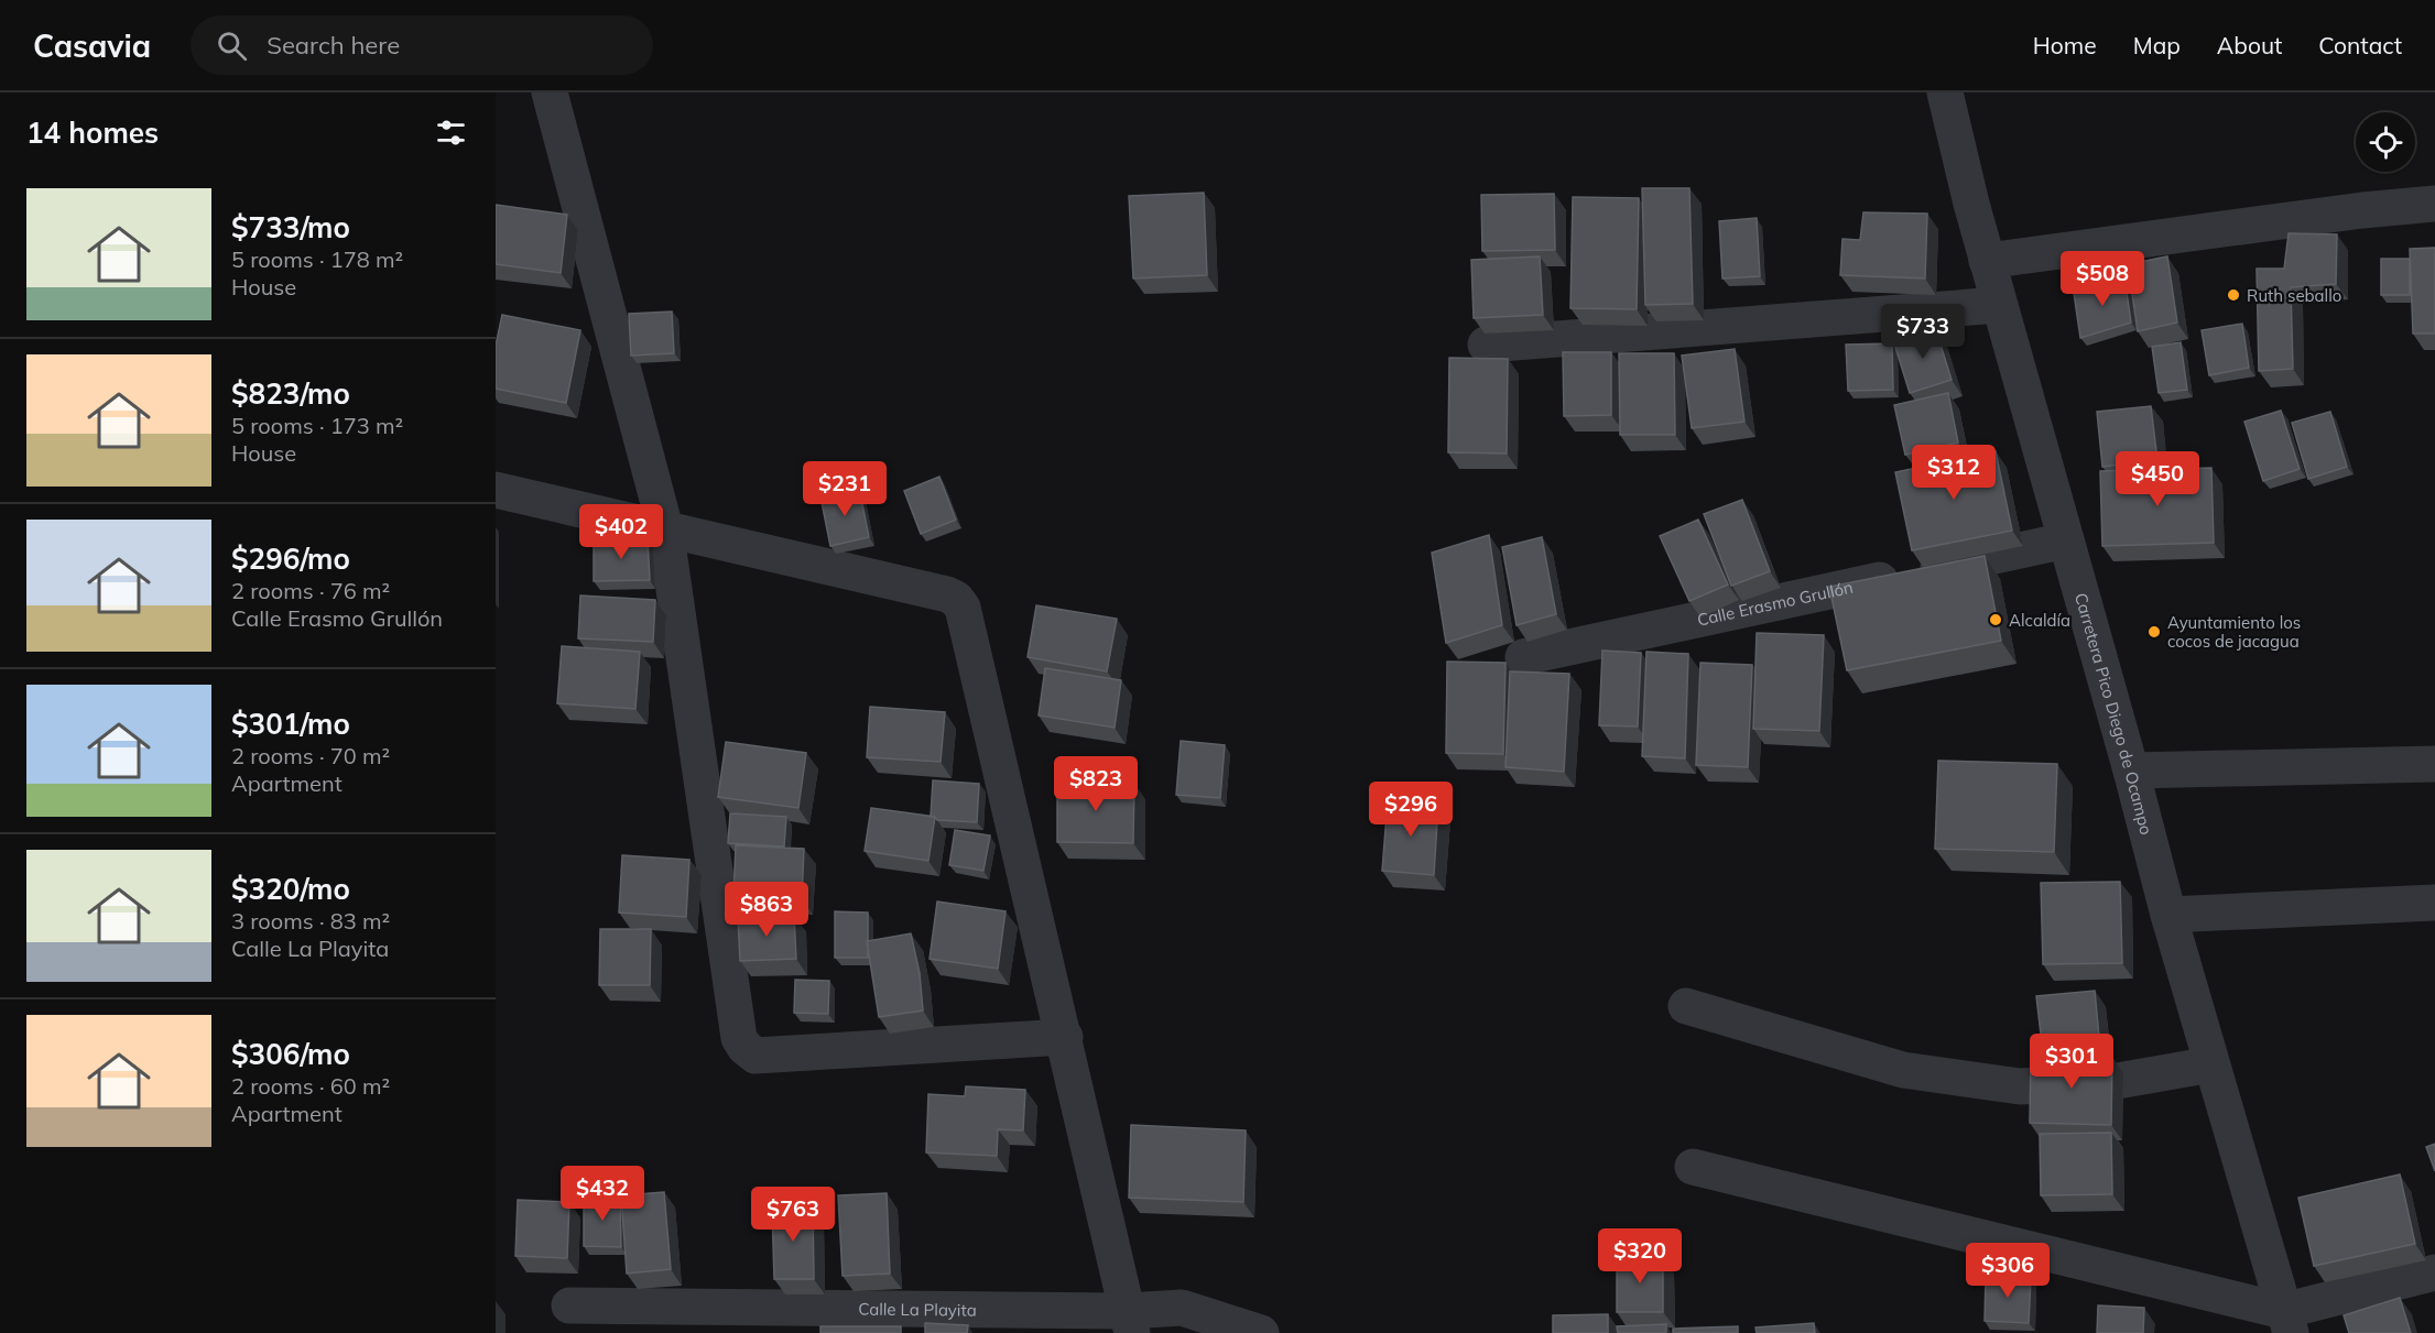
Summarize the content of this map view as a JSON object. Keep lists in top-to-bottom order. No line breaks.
{"streets":{"street":["Calle Erasmo Grullón","Carretera Pico Diego de Ocampo","Calle La Playita"]},"crossings":[["Calle Erasmo Grullón","Carretera Pico Diego de Ocampo"]],"places":["Ruth seballo","Alcaldía","Ayuntamiento los cocos de jacagua"],"page":{"header":"Casavia","search":"Search here","nav":["Home","Map","About","Contact"],"heading":"14 homes","list":[{"name":"$733/mo","note":"5 rooms · 178 m² · House"},{"name":"$823/mo","note":"5 rooms · 173 m² · House"},{"name":"$296/mo","note":"2 rooms · 76 m² · Calle Erasmo Grullón"},{"name":"$301/mo","note":"2 rooms · 70 m² · Apartment"},{"name":"$320/mo","note":"3 rooms · 83 m² · Calle La Playita"},{"name":"$306/mo","note":"2 rooms · 60 m² · Apartment"}],"price":["$508","$733","$312","$450","$231","$402","$823","$296","$863","$301","$432","$763","$320","$306"]}}
